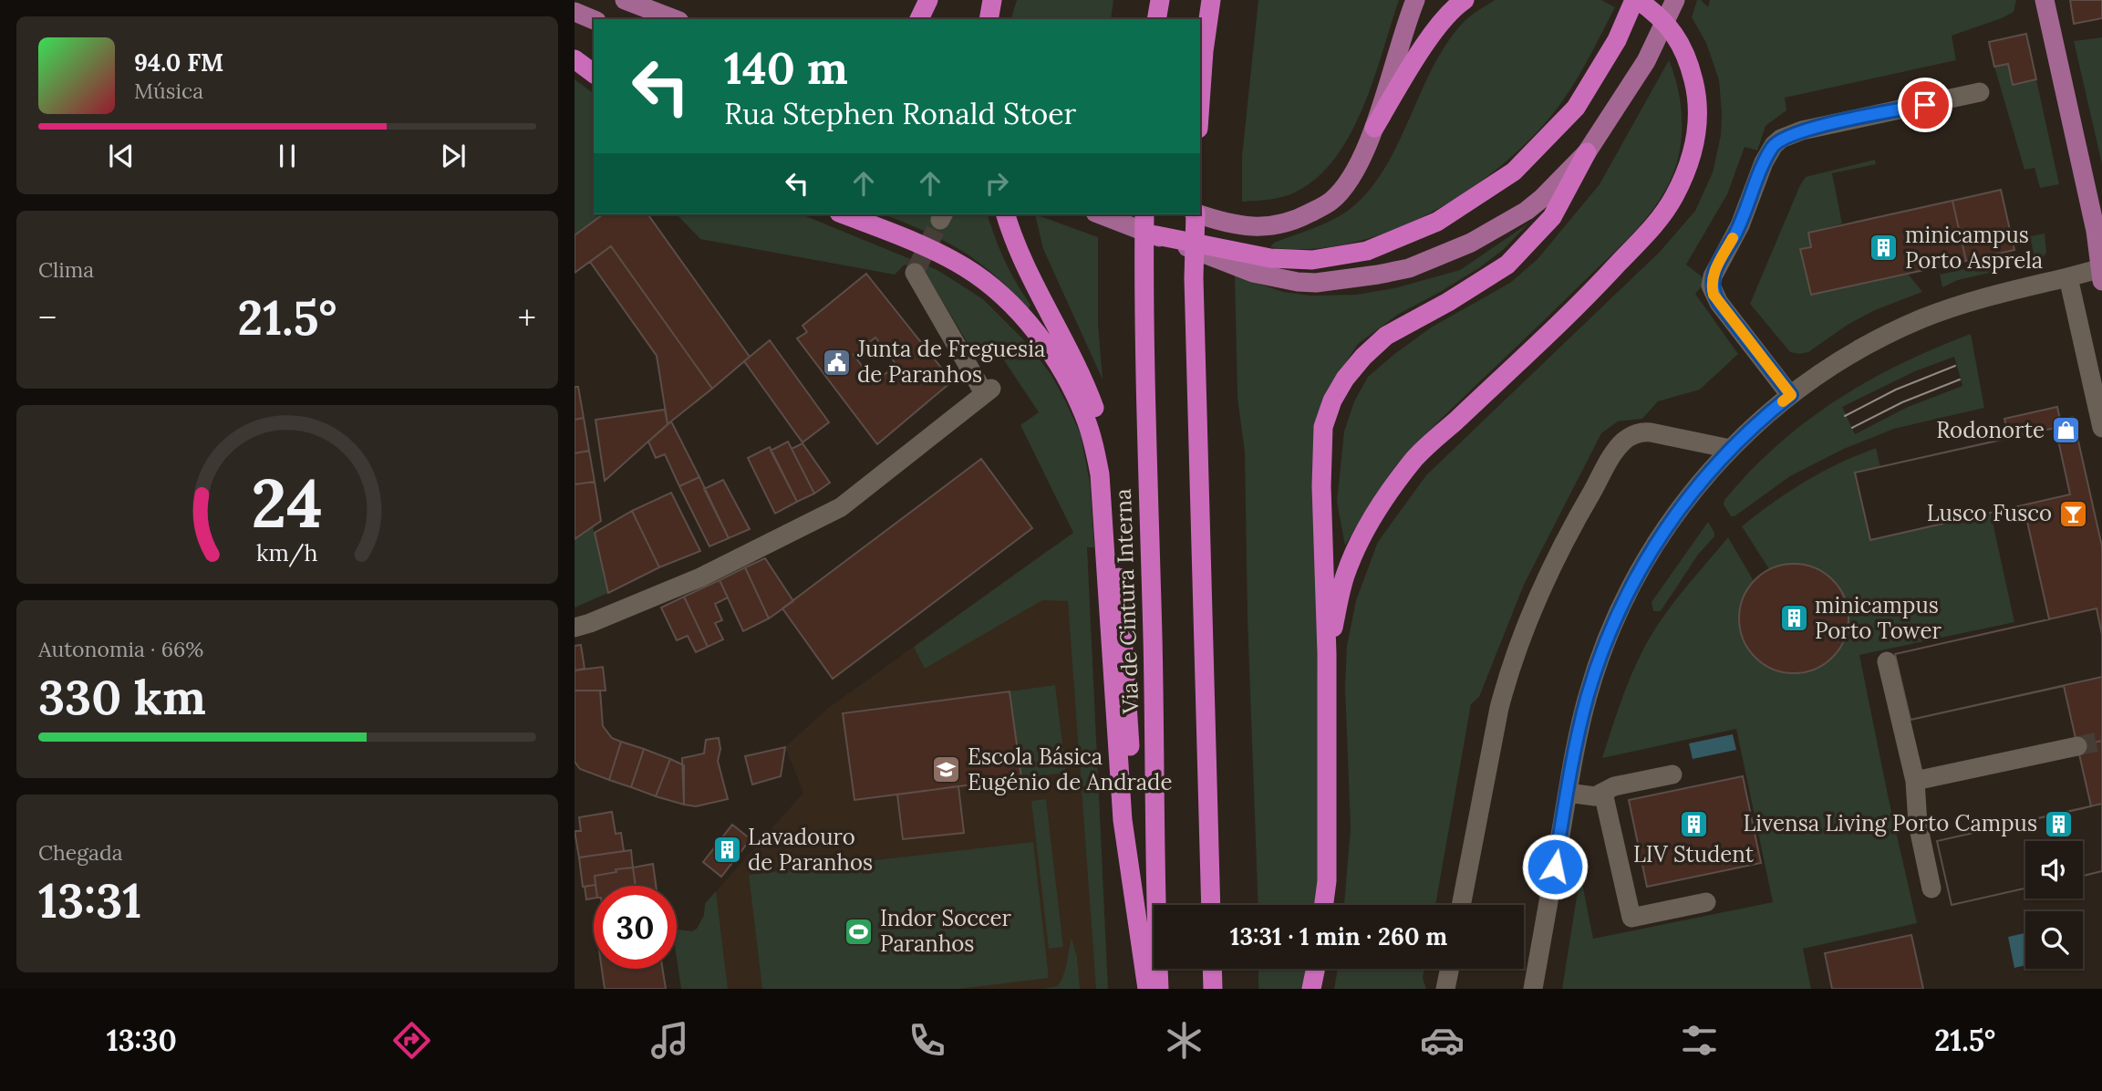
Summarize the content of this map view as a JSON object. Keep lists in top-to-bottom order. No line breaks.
{"streets":{"highway":["Via de Cintura Interna"]},"places":{"building":["minicampus Porto Asprela","minicampus Porto Tower","LIV Student","Livensa Living Porto Campus","Lavadouro de Paranhos"],"public building":["Junta de Freguesia de Paranhos"],"shop":["Rodonorte"],"bar":["Lusco Fusco"],"school or university":["Escola Básica Eugénio de Andrade"],"sports":["Indor Soccer Paranhos"]},"page":{"turn":["140 m","Rua Stephen Ronald Stoer"],"song":["94.0 FM","Música"],"tile":["Clima",["Autonomia · 66%","330 km"],["Chegada","13:31"]],"heat":["−","21.5°","+"],"limit":"30","trip":"13:31 · 1 min · 260 m","tabs":["13:30","21.5°"],"gauge":["24","km/h"]}}
